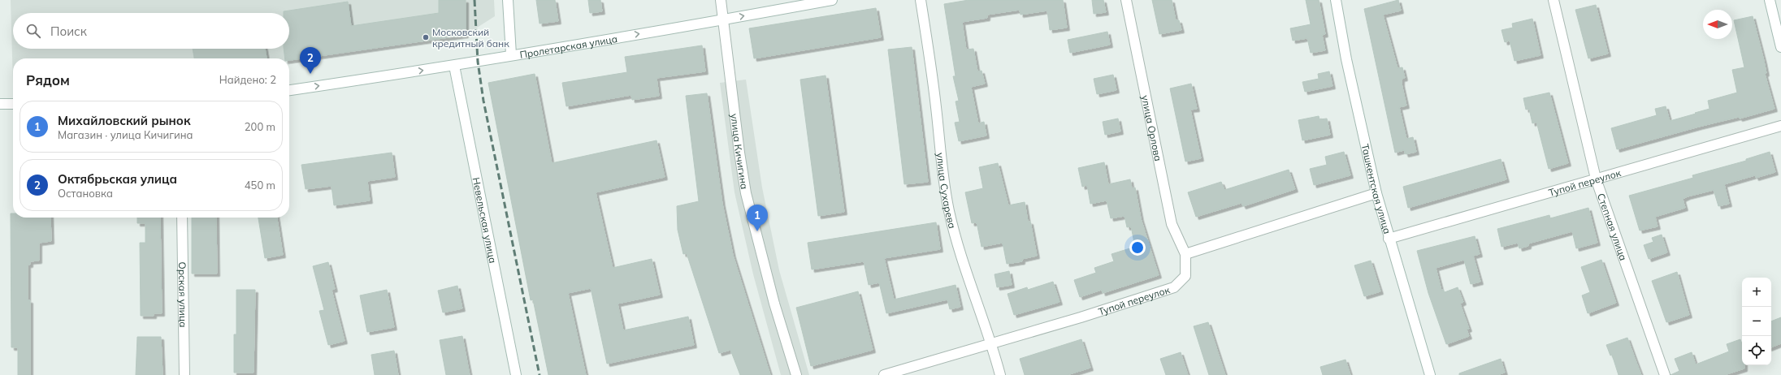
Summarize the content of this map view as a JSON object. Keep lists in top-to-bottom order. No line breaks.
{"streets":{"street":["Пролетарская улица","улица Орлова","улица Кичигина","Тупой переулок","Ташкентская улица","улица Сухарева","Невельская улица","Степная улица","Орская улица"]},"crossings":[["Пролетарская улица","улица Кичигина"],["Пролетарская улица","Невельская улица"],["улица Орлова","Тупой переулок"],["Тупой переулок","Ташкентская улица"],["Тупой переулок","улица Сухарева"],["Тупой переулок","Степная улица"]],"one_way":["Пролетарская улица"],"places":["Московский кредитный банк"],"north":"left","page":{"search":"Поиск","pins":["2","1"],"heading":["Рядом","Найдено: 2"],"list":[{"mark":"1","name":"Михайловский рынок","note":"Магазин · улица Кичигина","value":"200 m"},{"mark":"2","name":"Октябрьская улица","note":"Остановка","value":"450 m"}],"map_buttons":["+","−"]}}
